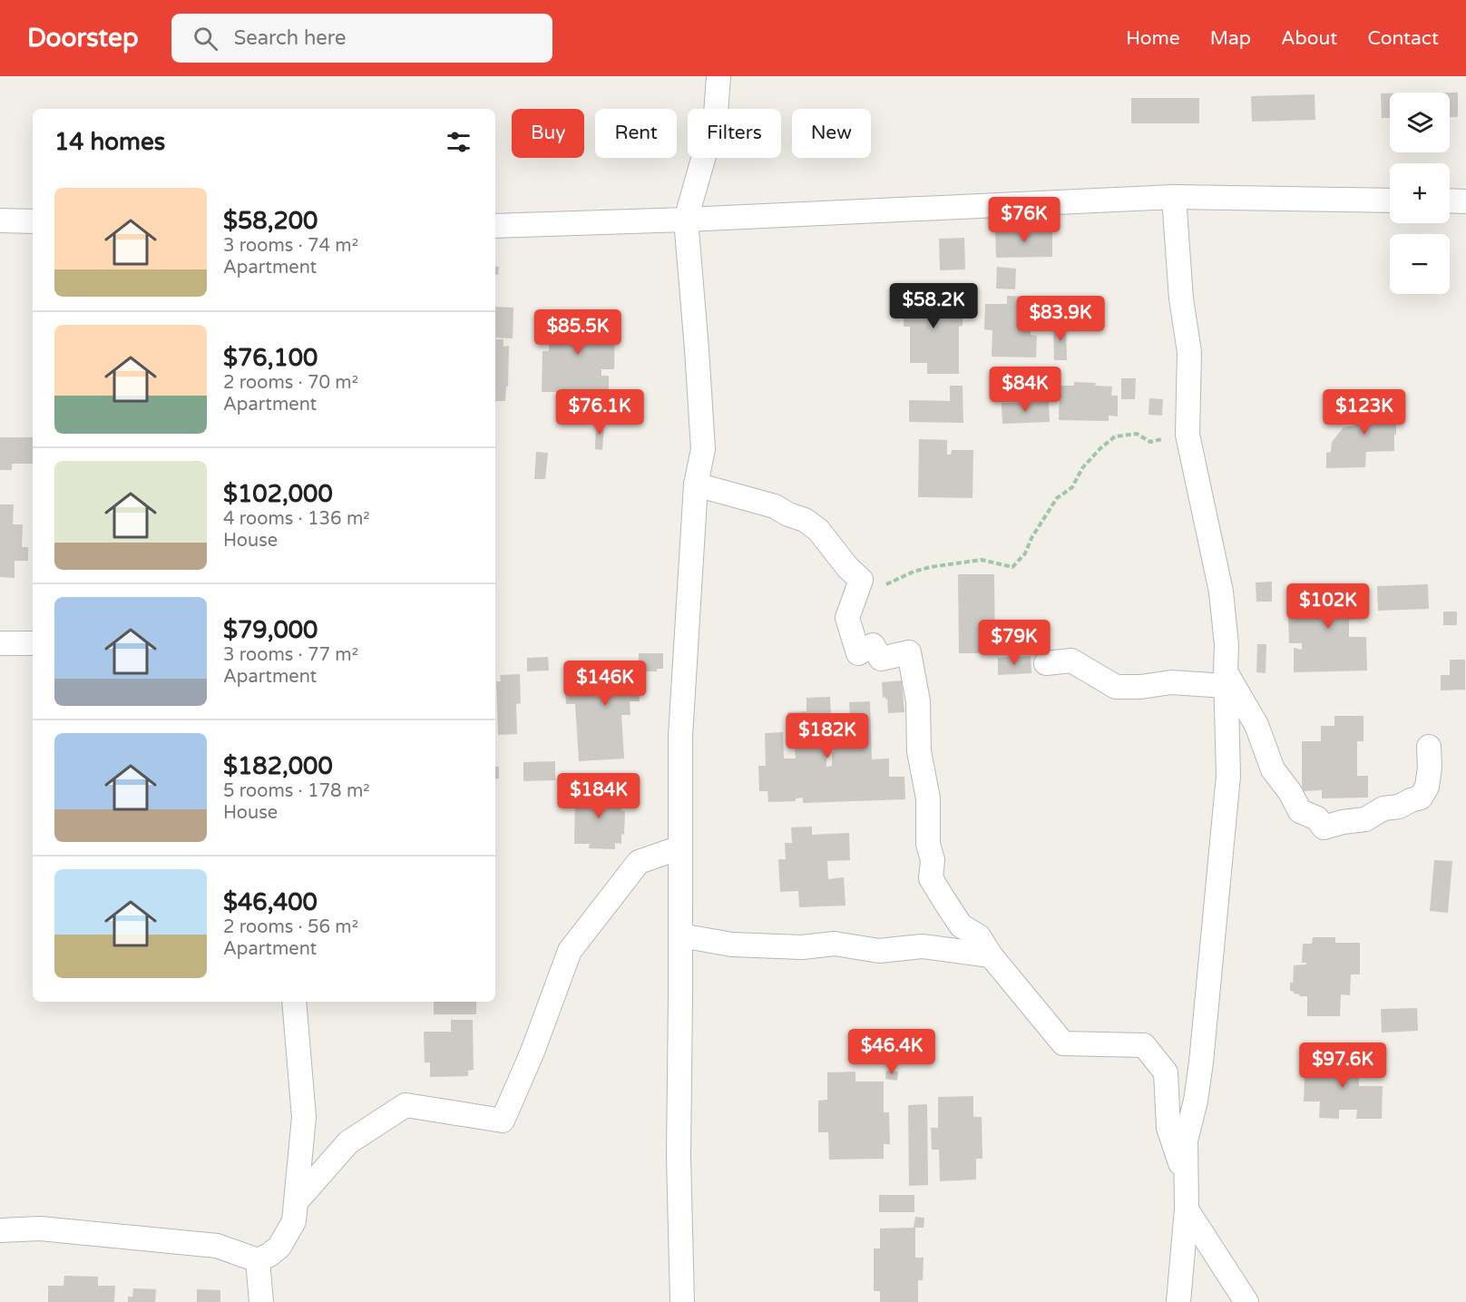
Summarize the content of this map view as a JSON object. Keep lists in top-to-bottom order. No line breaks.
{"page":{"header":"Doorstep","search":"Search here","nav":["Home","Map","About","Contact"],"map_buttons":["+","−"],"chip":["Buy","Rent","Filters","New"],"heading":"14 homes","list":[{"name":"$58,200","note":"3 rooms · 74 m² · Apartment"},{"name":"$76,100","note":"2 rooms · 70 m² · Apartment"},{"name":"$102,000","note":"4 rooms · 136 m² · House"},{"name":"$79,000","note":"3 rooms · 77 m² · Apartment"},{"name":"$182,000","note":"5 rooms · 178 m² · House"},{"name":"$46,400","note":"2 rooms · 56 m² · Apartment"}],"price":["$76K","$58.2K","$83.9K","$85.5K","$84K","$76.1K","$123K","$102K","$79K","$146K","$182K","$184K","$46.4K","$97.6K"]}}
